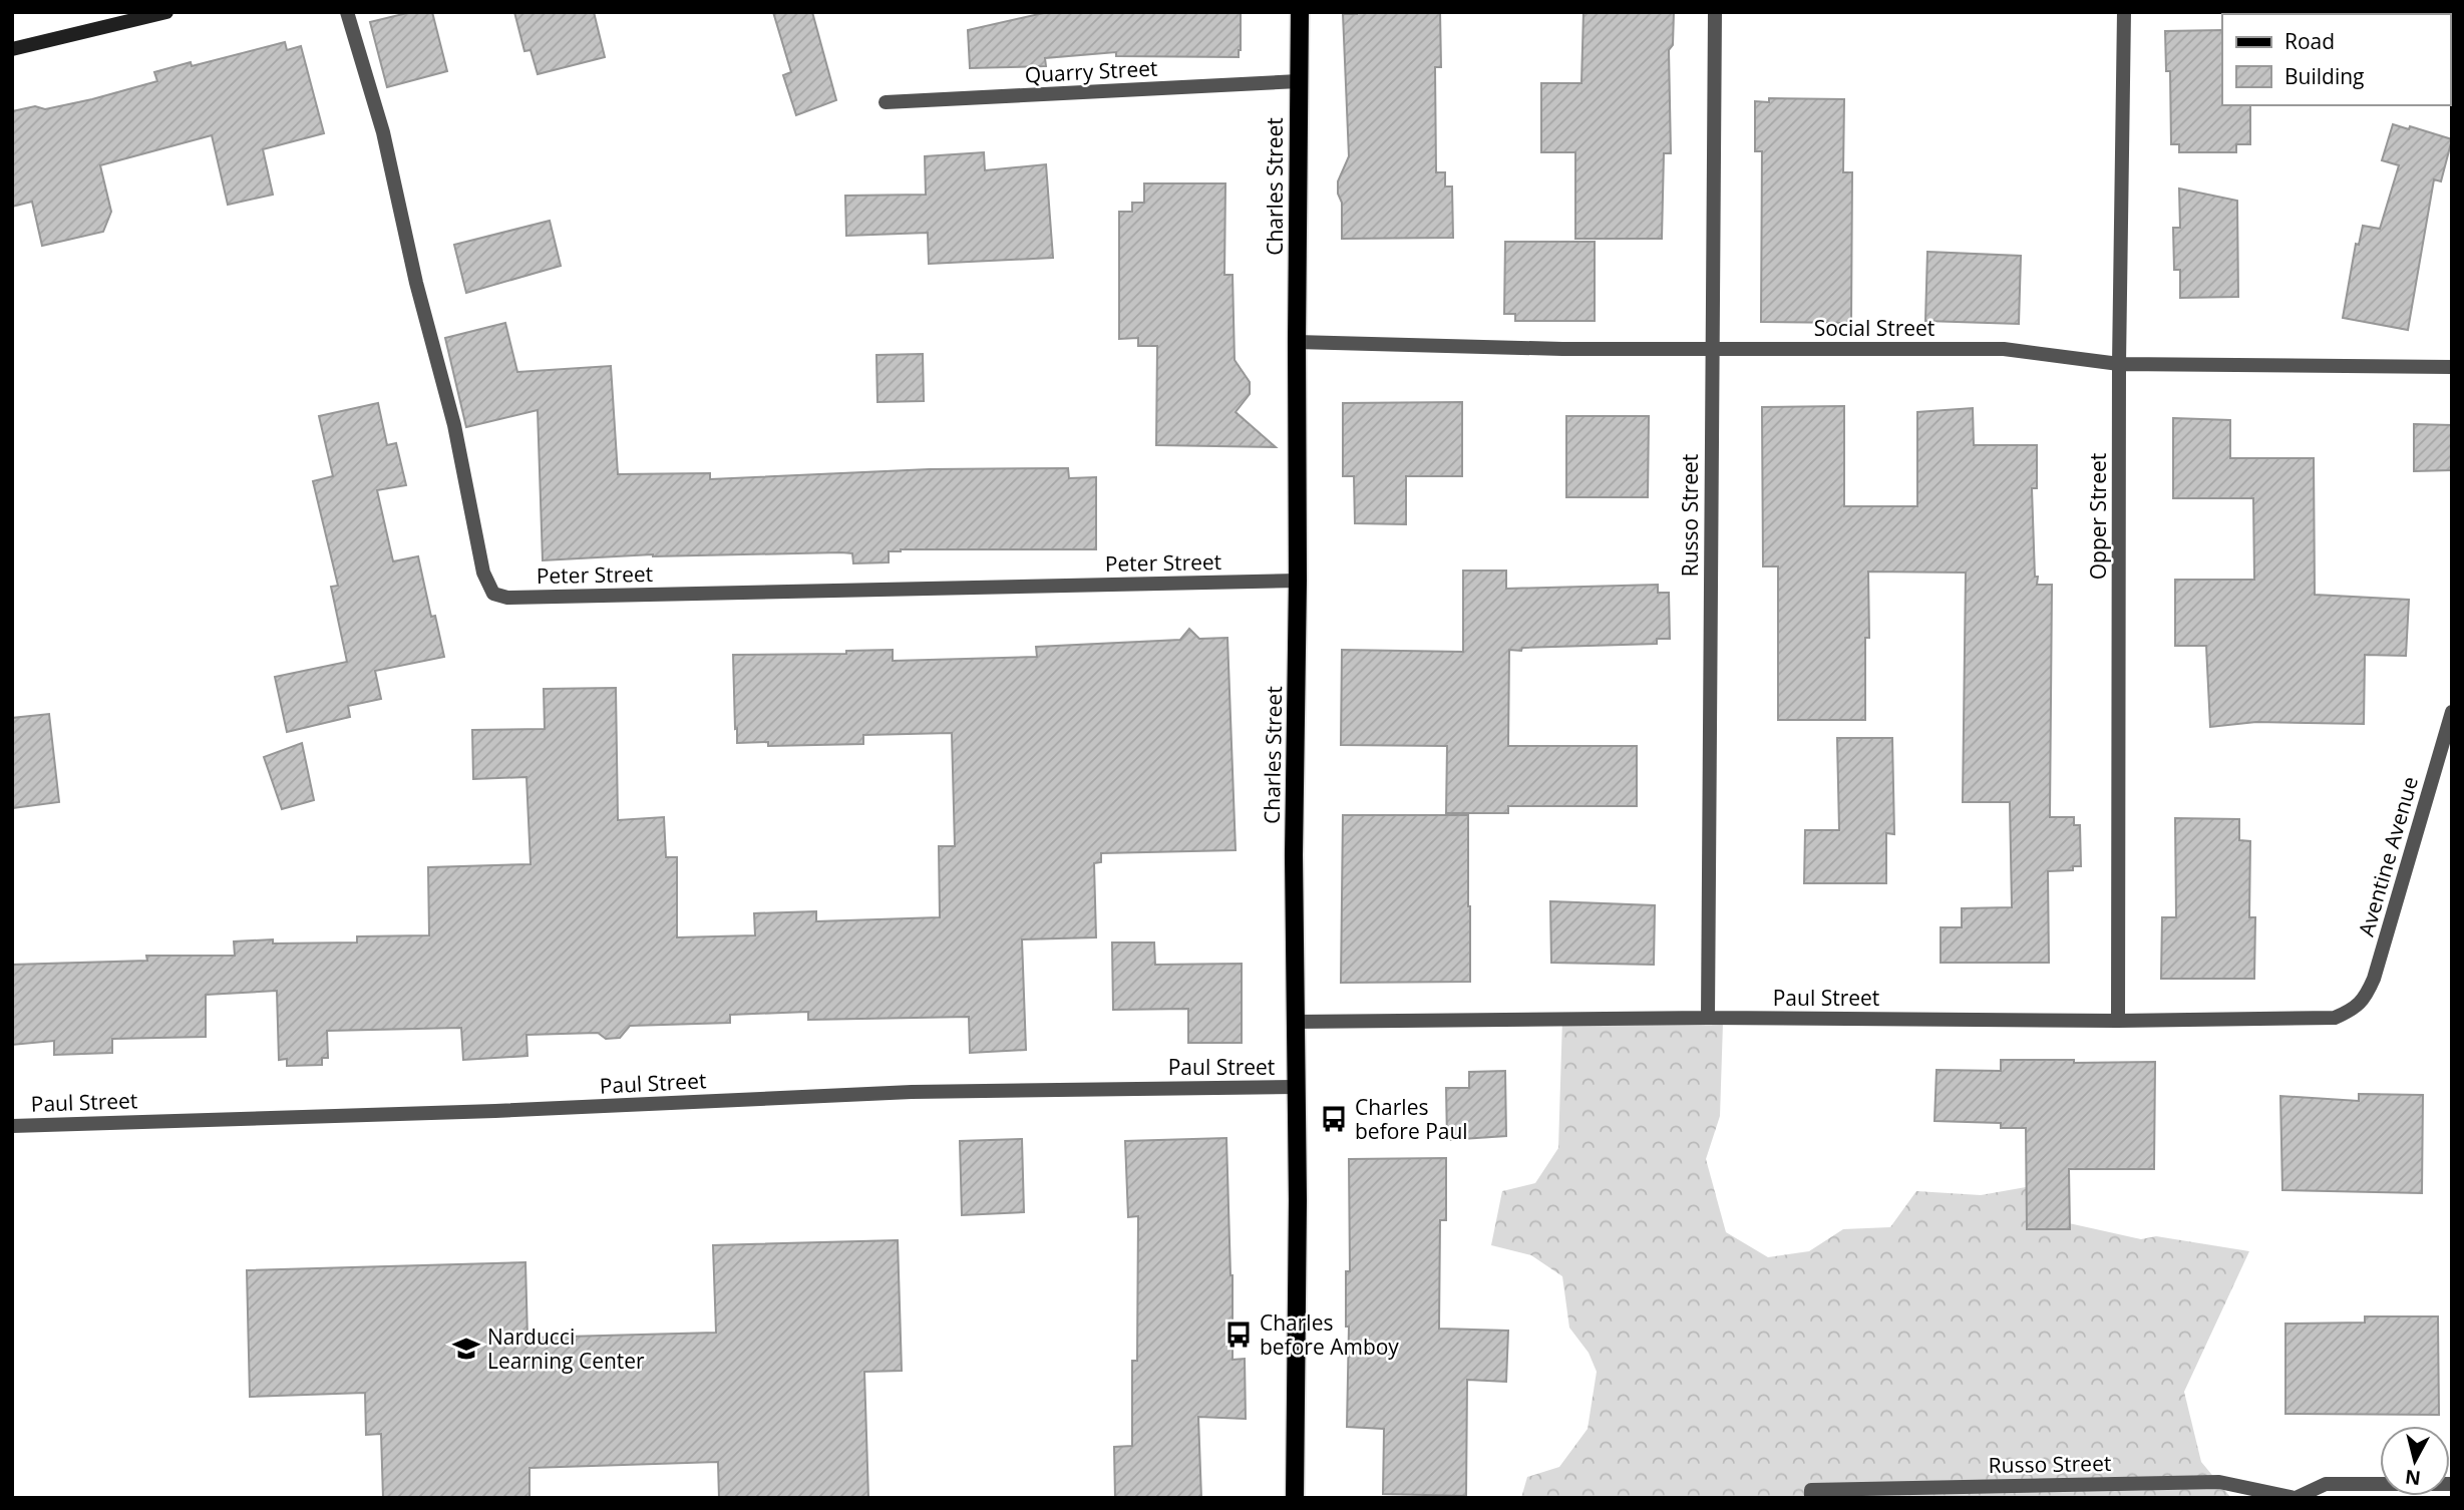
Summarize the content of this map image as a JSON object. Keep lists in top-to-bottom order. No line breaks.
{"streets":{"main road":["Charles Street"],"street":["Quarry Street","Social Street","Russo Street","Opper Street","Peter Street","Aventine Avenue","Paul Street"]},"crossings":[["Quarry Street","Charles Street"],["Charles Street","Social Street"],["Charles Street","Peter Street"],["Charles Street","Paul Street"],["Social Street","Russo Street"],["Social Street","Opper Street"],["Russo Street","Paul Street"],["Opper Street","Paul Street"],["Aventine Avenue","Paul Street"]],"places":{"bus stop":["Charles before Paul","Charles before Amboy"],"school or university":["Narducci Learning Center"]},"legend":["Road","Building"],"north":"bottom"}
